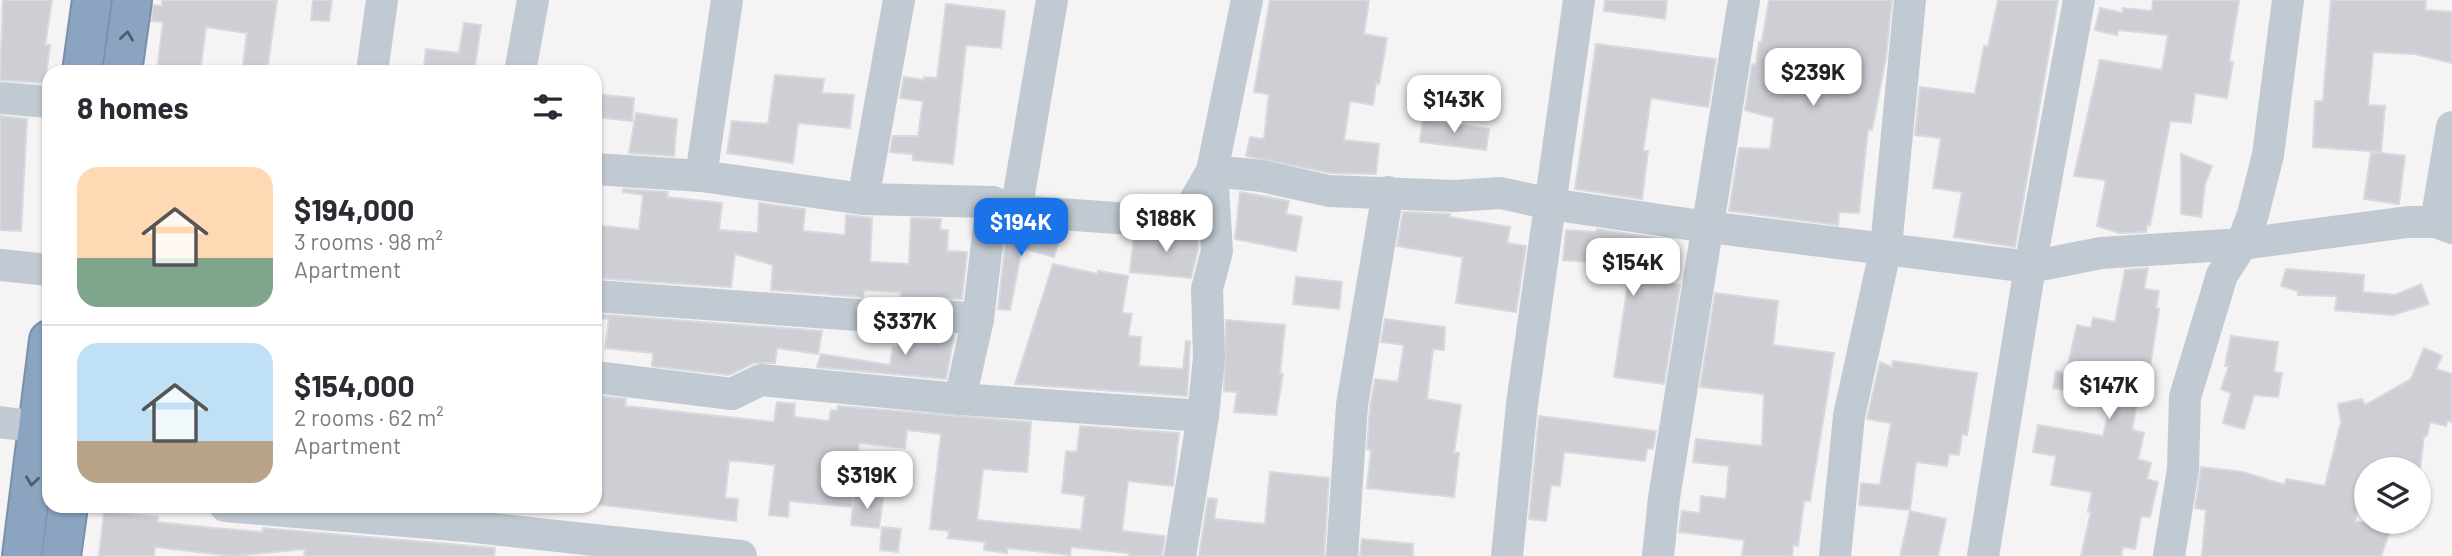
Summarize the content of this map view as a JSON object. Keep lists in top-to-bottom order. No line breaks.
{"page":{"price":["$239K","$143K","$188K","$194K","$154K","$337K","$147K","$319K"],"heading":"8 homes","list":[{"name":"$194,000","note":"3 rooms · 98 m² · Apartment"},{"name":"$154,000","note":"2 rooms · 62 m² · Apartment"}]}}
